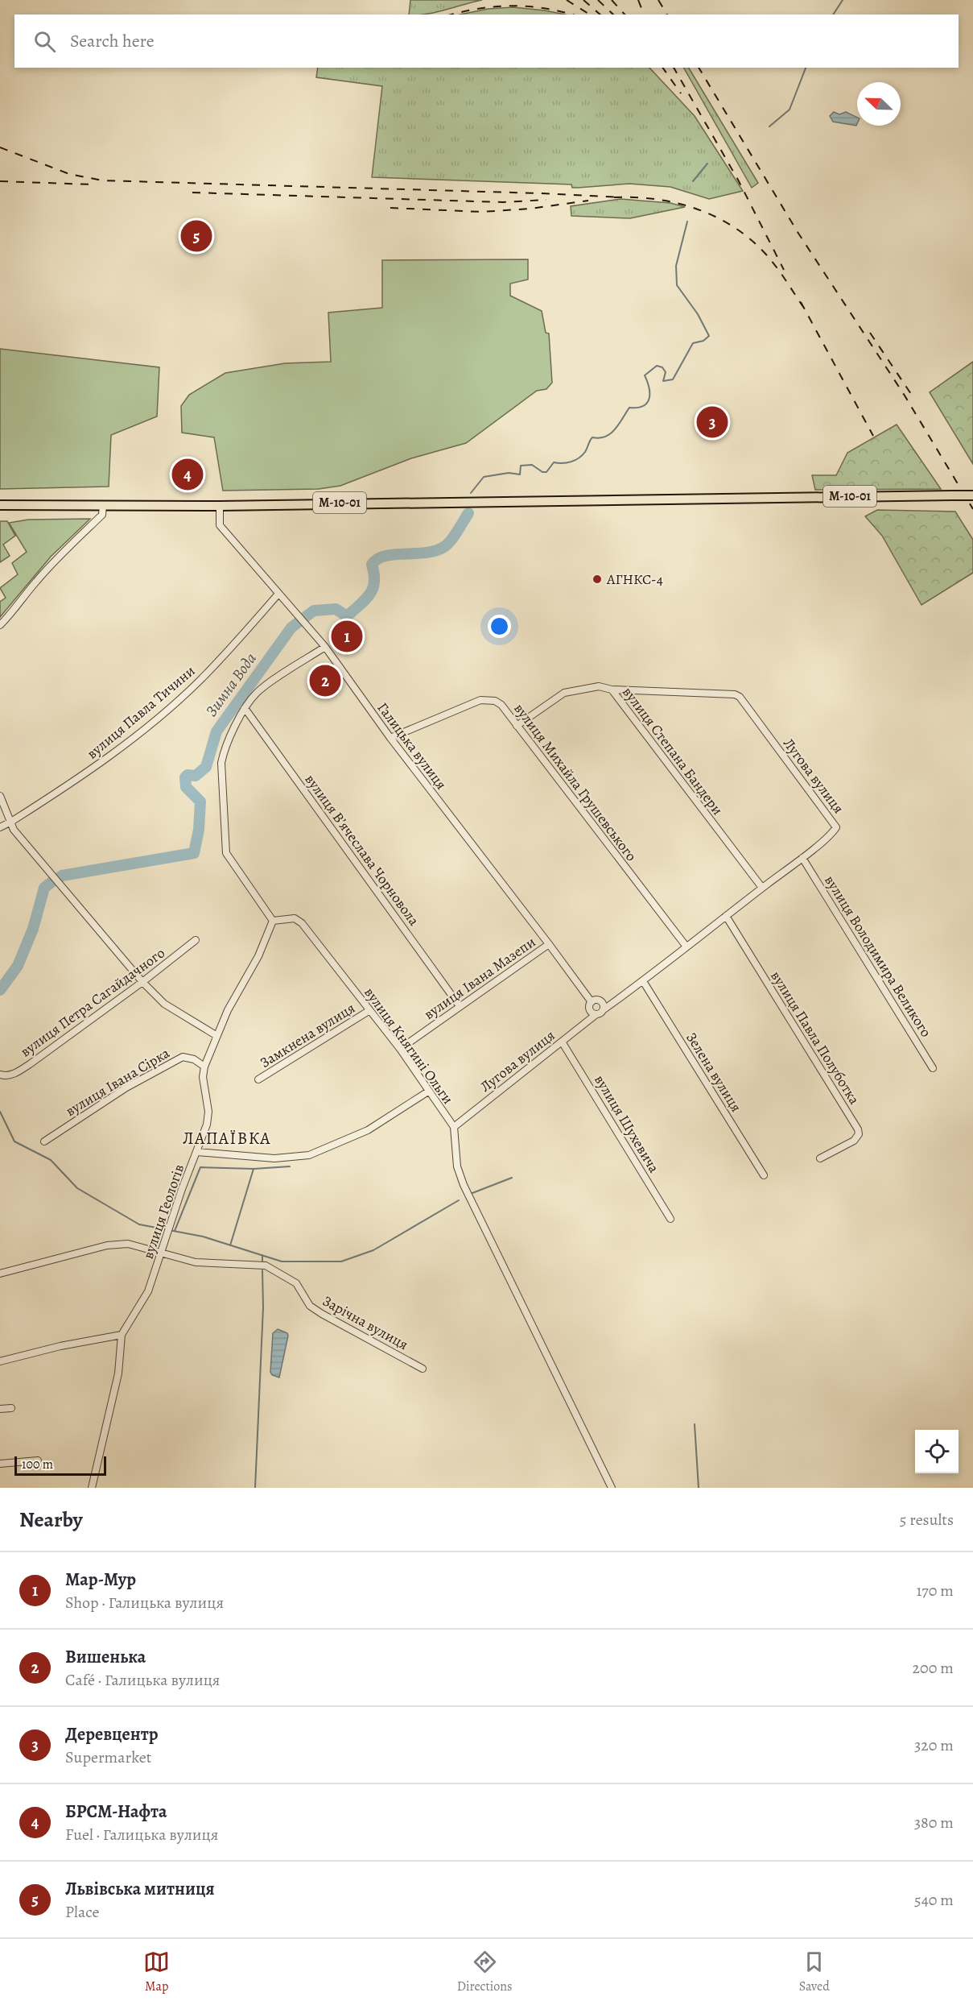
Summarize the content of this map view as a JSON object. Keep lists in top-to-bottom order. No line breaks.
{"streets":{"highway":["М-10-01"],"street":["вулиця Павла Тичини","Галицька вулиця","вулиця Степана Бандери","Лугова вулиця","вулиця Михайла Грушевського","вулиця Вʼячеслава Чорновола","вулиця Володимира Великого","вулиця Івана Мазепи","вулиця Петра Сагайдачного","Замкнена вулиця","вулиця Павла Полуботка","вулиця Княгині Ольги","Зелена вулиця","вулиця Івана Сірка","вулиця Шухевича","вулиця Геологів","Зарічна вулиця"]},"crossings":[["М-10-01","Галицька вулиця"],["вулиця Павла Тичини","Галицька вулиця"],["Галицька вулиця","Лугова вулиця"],["Галицька вулиця","вулиця Михайла Грушевського"],["Галицька вулиця","вулиця Івана Мазепи"],["вулиця Степана Бандери","Лугова вулиця"],["вулиця Степана Бандери","вулиця Михайла Грушевського"],["Лугова вулиця","вулиця Михайла Грушевського"],["Лугова вулиця","вулиця Володимира Великого"],["Лугова вулиця","вулиця Павла Полуботка"],["Лугова вулиця","вулиця Княгині Ольги"],["Лугова вулиця","Зелена вулиця"],["Лугова вулиця","вулиця Шухевича"],["вулиця Вʼячеслава Чорновола","вулиця Івана Мазепи"],["вулиця Івана Мазепи","вулиця Княгині Ольги"],["Замкнена вулиця","вулиця Княгині Ольги"],["вулиця Княгині Ольги","вулиця Геологів"],["вулиця Івана Сірка","вулиця Геологів"],["вулиця Геологів","Зарічна вулиця"]],"districts":["ЛАПАЇВКА"],"water":["Зимна Вода"],"places":["АГНКС-4"],"scale_bar":"100 m","north":"top left","page":{"search":"Search here","pins":["5","3","4","1","2"],"scale":"100 m","heading":["Nearby","5 results"],"list":[{"mark":"1","name":"Мар-Мур","note":"Shop · Галицька вулиця","value":"170 m"},{"mark":"2","name":"Вишенька","note":"Café · Галицька вулиця","value":"200 m"},{"mark":"3","name":"Деревцентр","note":"Supermarket","value":"320 m"},{"mark":"4","name":"БРСМ-Нафта","note":"Fuel · Галицька вулиця","value":"380 m"},{"mark":"5","name":"Львівська митниця","note":"Place","value":"540 m"}],"nav":["Map","Directions","Saved"]}}
